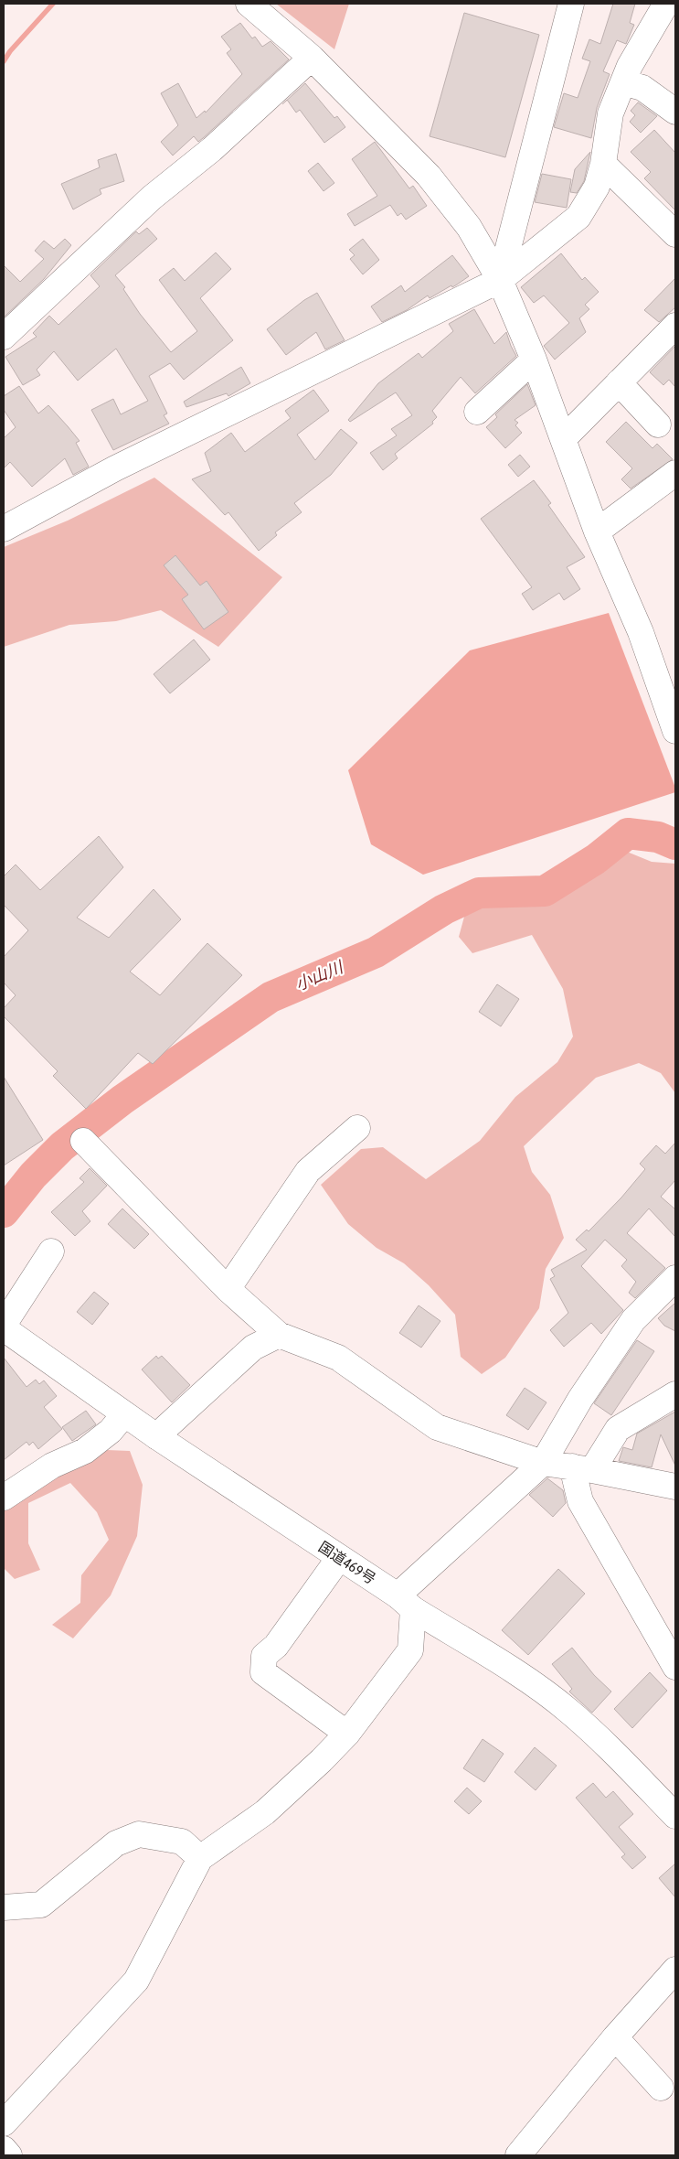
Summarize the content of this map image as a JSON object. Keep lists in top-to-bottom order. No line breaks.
{"streets":{"main road":["国道469号"]},"water":["小山川"]}
